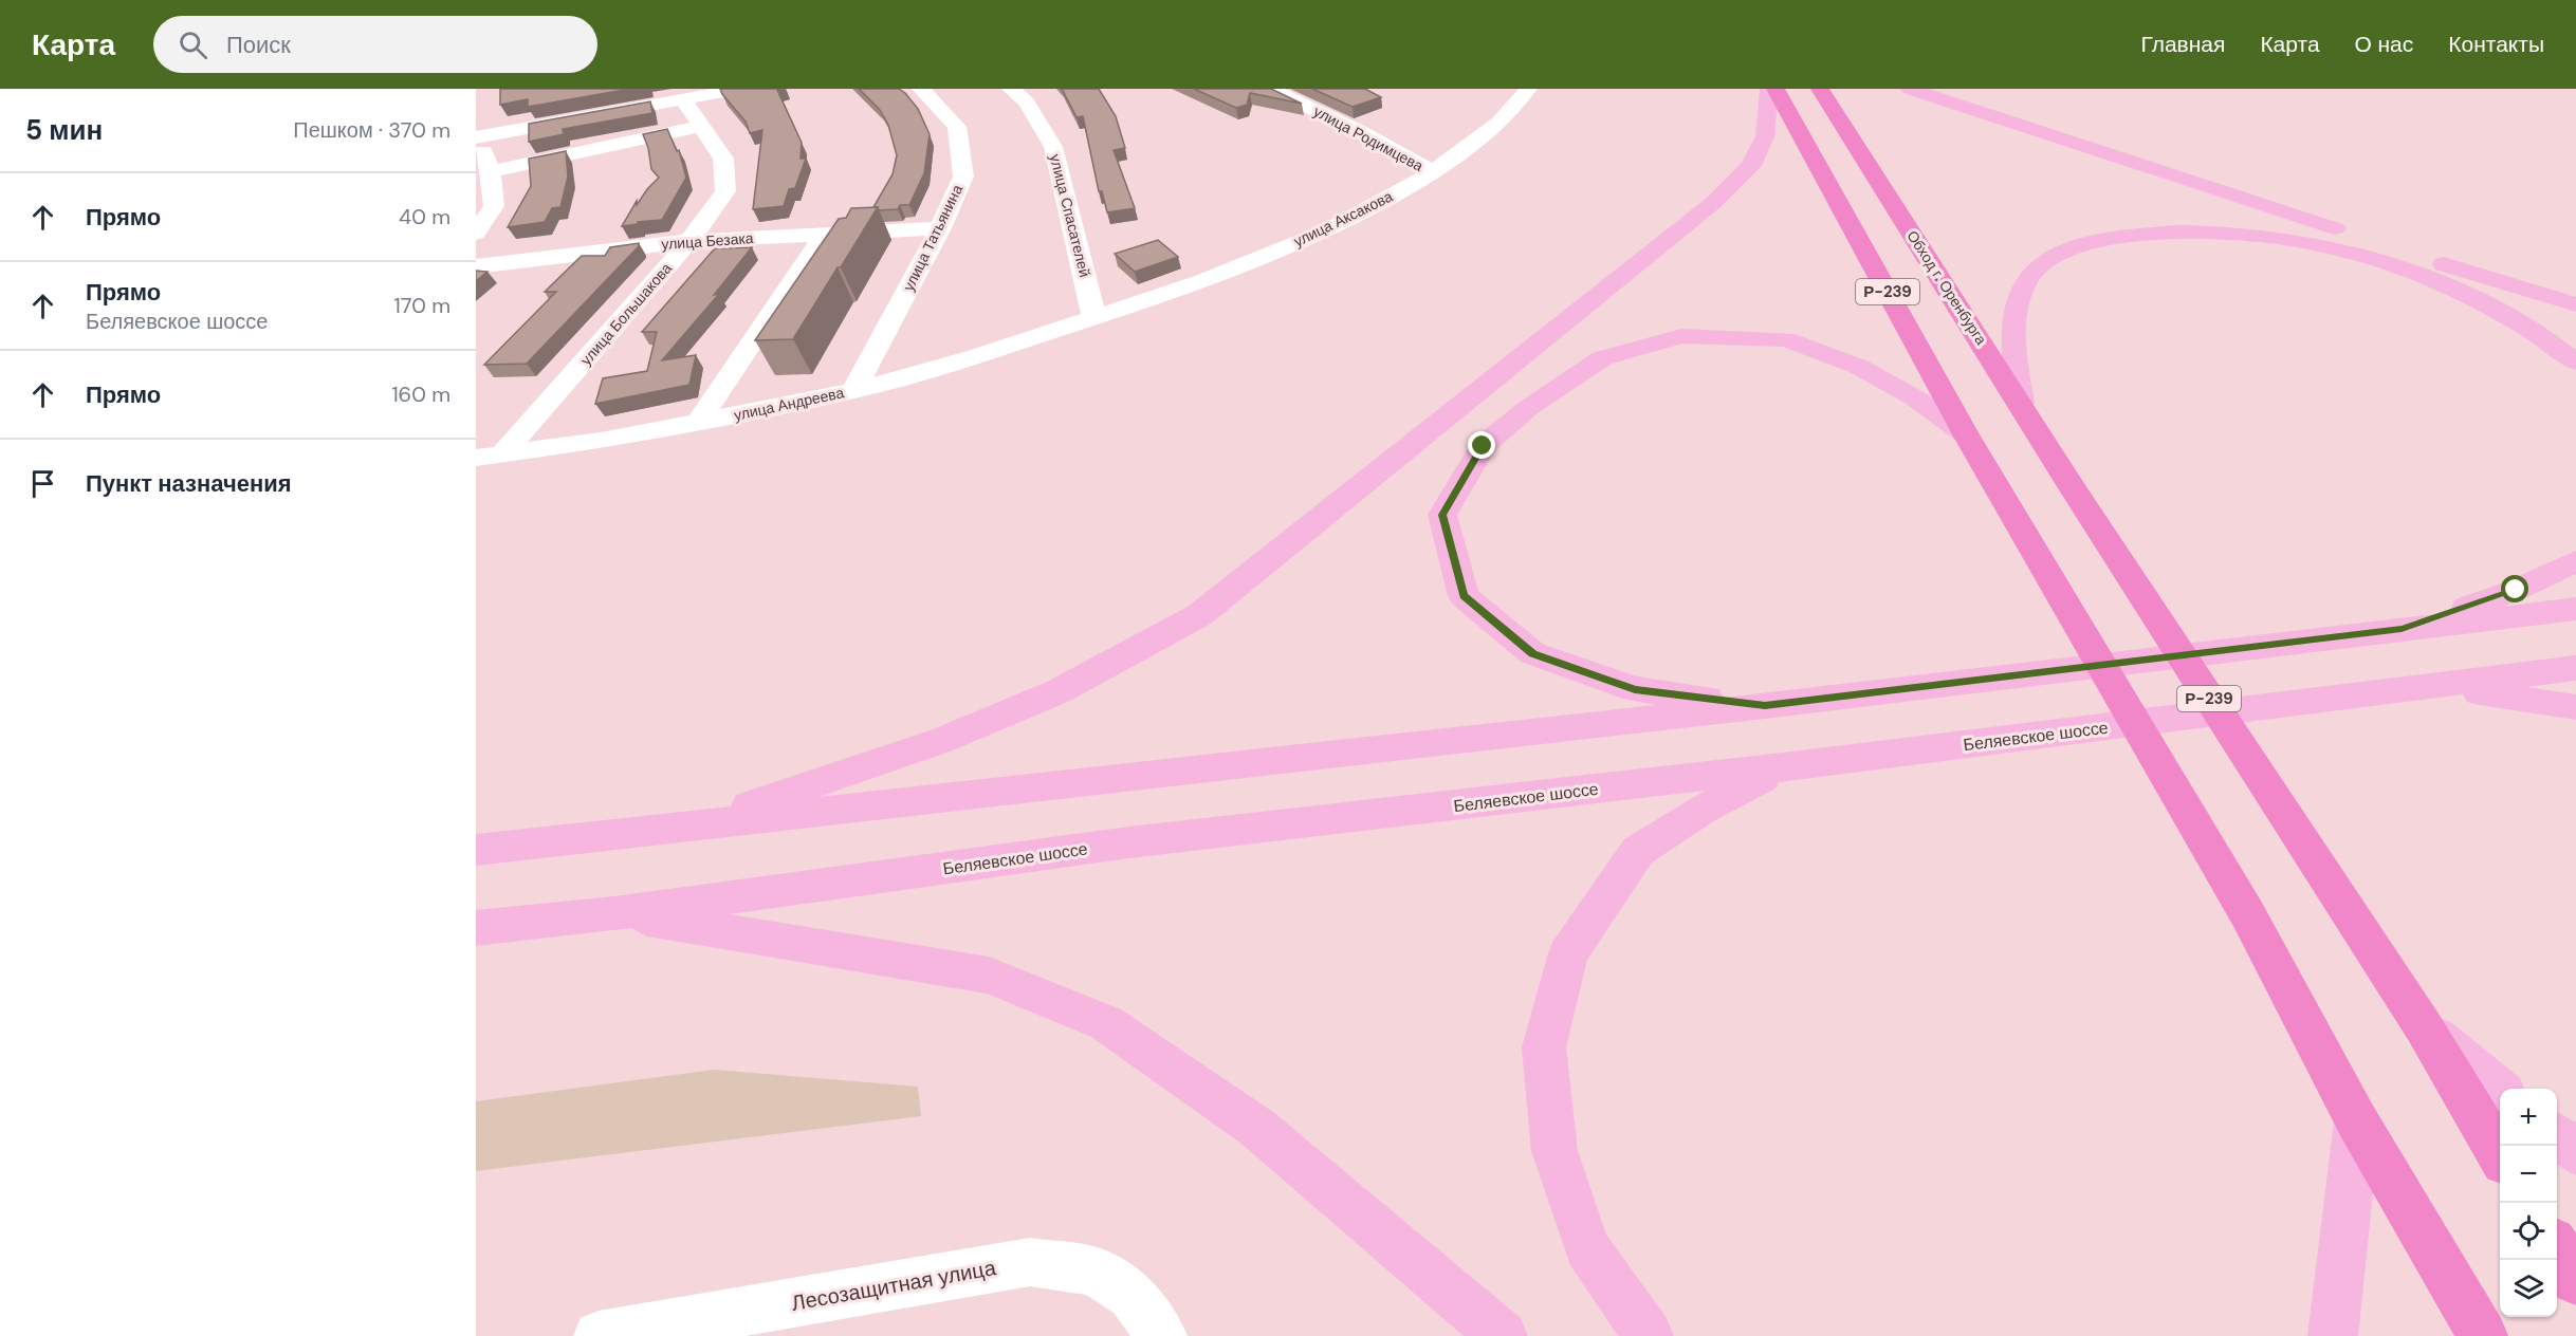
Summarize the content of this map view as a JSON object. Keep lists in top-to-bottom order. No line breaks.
{"streets":{"highway":["Обход г. Оренбурга","Р-239"],"main road":["Беляевское шоссе"],"street":["улица Родимцева","улица Спасателей","улица Аксакова","улица Татьянина","улица Безака","улица Большакова","улица Андреева","Лесозащитная улица"]},"crossings":[["улица Родимцева","улица Аксакова"],["улица Спасателей","улица Аксакова"],["улица Спасателей","улица Андреева"],["улица Аксакова","улица Андреева"],["улица Татьянина","улица Безака"],["улица Татьянина","улица Андреева"],["улица Безака","улица Большакова"],["Обход г. Оренбурга","Р-239"],["улица Большакова","улица Андреева"]],"page":{"header":"Карта","search":"Поиск","nav":["Главная","Карта","О нас","Контакты"],"heading":["5 мин","Пешком · 370 m"],"list":[["Прямо","40 m"],["Прямо","Беляевское шоссе","170 m"],["Прямо","160 m"],"Пункт назначения"],"map_buttons":["+","−"]}}
